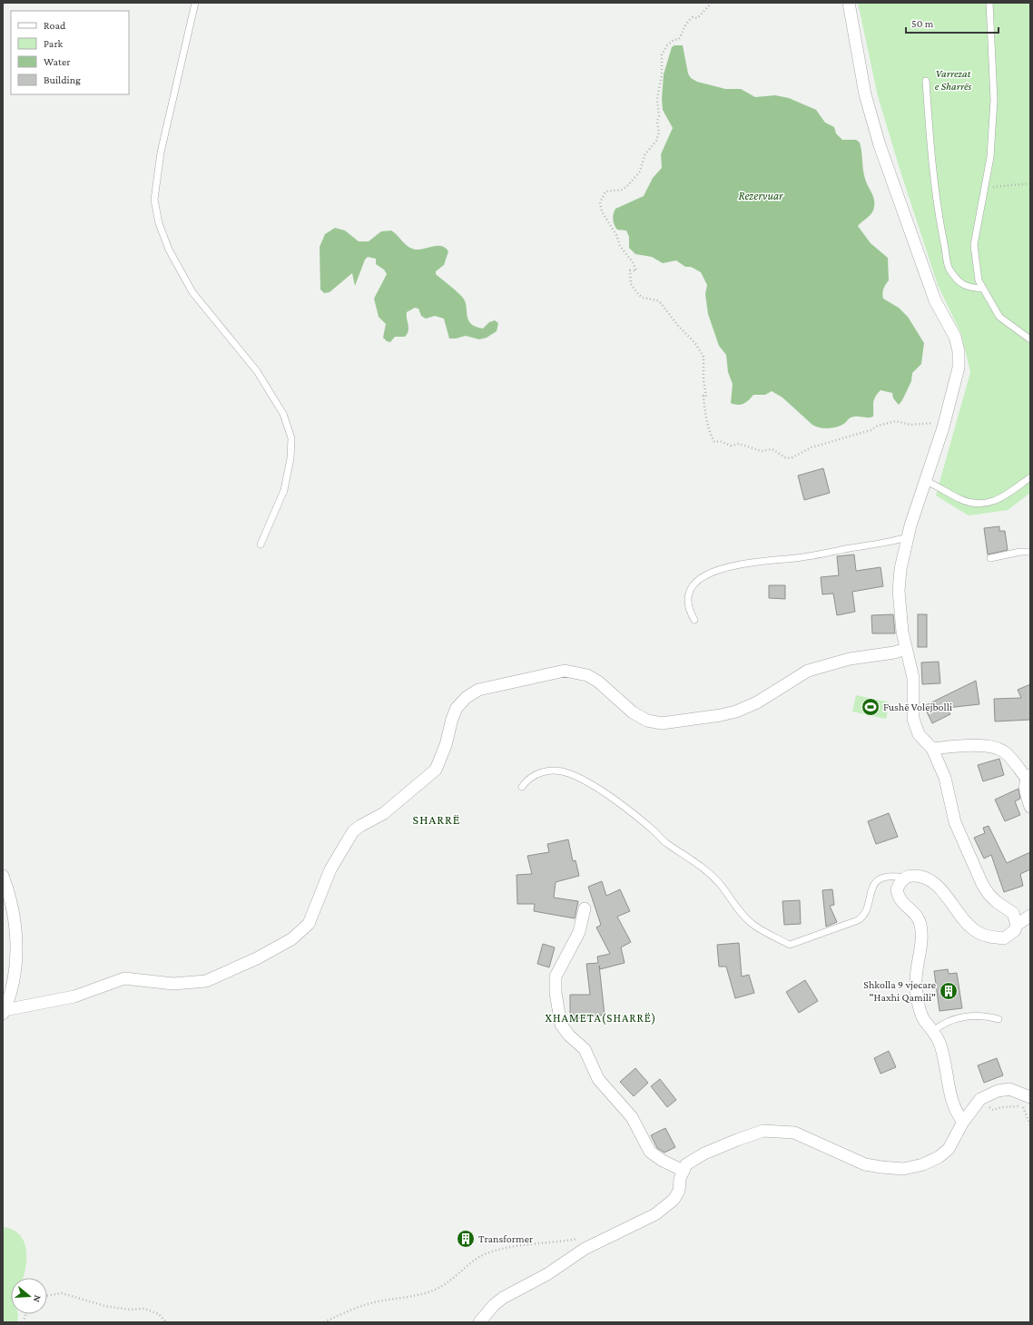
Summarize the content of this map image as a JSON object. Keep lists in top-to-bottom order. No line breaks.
{"districts":["SHARRË","XHAMETA(SHARRË)"],"water":["Rezervuar"],"parks":["Varrezat e Sharrës"],"places":{"sports":["Fushë Volejbolli"],"building":["Shkolla 9 vjecare \"Haxhi Qamili\"","Transformer"]},"legend":["Road","Park","Water","Building"],"scale_bar":"50 m","north":"right"}
